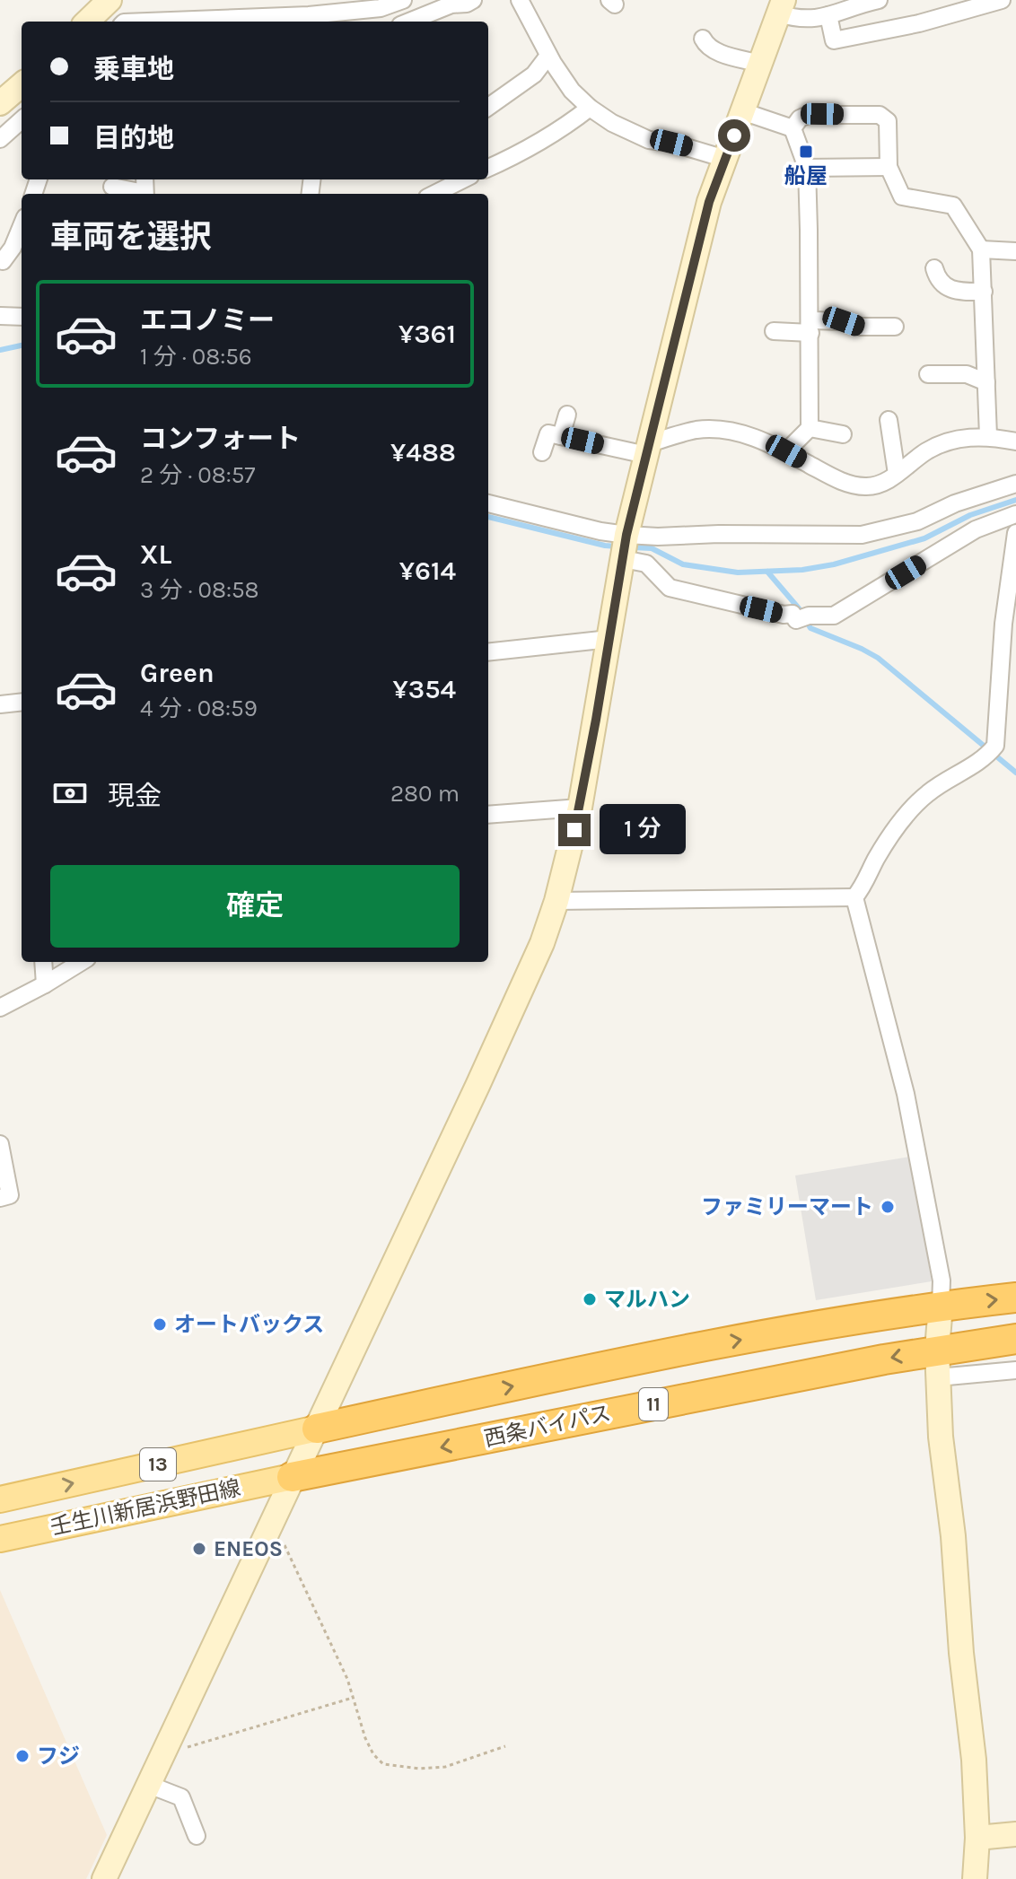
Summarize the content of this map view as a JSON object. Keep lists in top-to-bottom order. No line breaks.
{"streets":{"highway":["11","西条バイパス"],"main road":["13","壬生川新居浜野田線"]},"crossings":[["11","壬生川新居浜野田線"],["西条バイパス","壬生川新居浜野田線"]],"places":{"transit":["船屋"],"other":["ファミリーマート","マルハン","オートバックス","ENEOS","フジ"]},"page":{"banner":["乗車地","目的地"],"heading":"車両を選択","list":[{"name":"エコノミー","note":"1 分 · 08:56","value":"¥361"},{"name":"コンフォート","note":"2 分 · 08:57","value":"¥488"},{"name":"XL","note":"3 分 · 08:58","value":"¥614"},{"name":"Green","note":"4 分 · 08:59","value":"¥354"}],"pay":["現金","280 m"],"bubble":"1 分","buttons":"確定"}}
